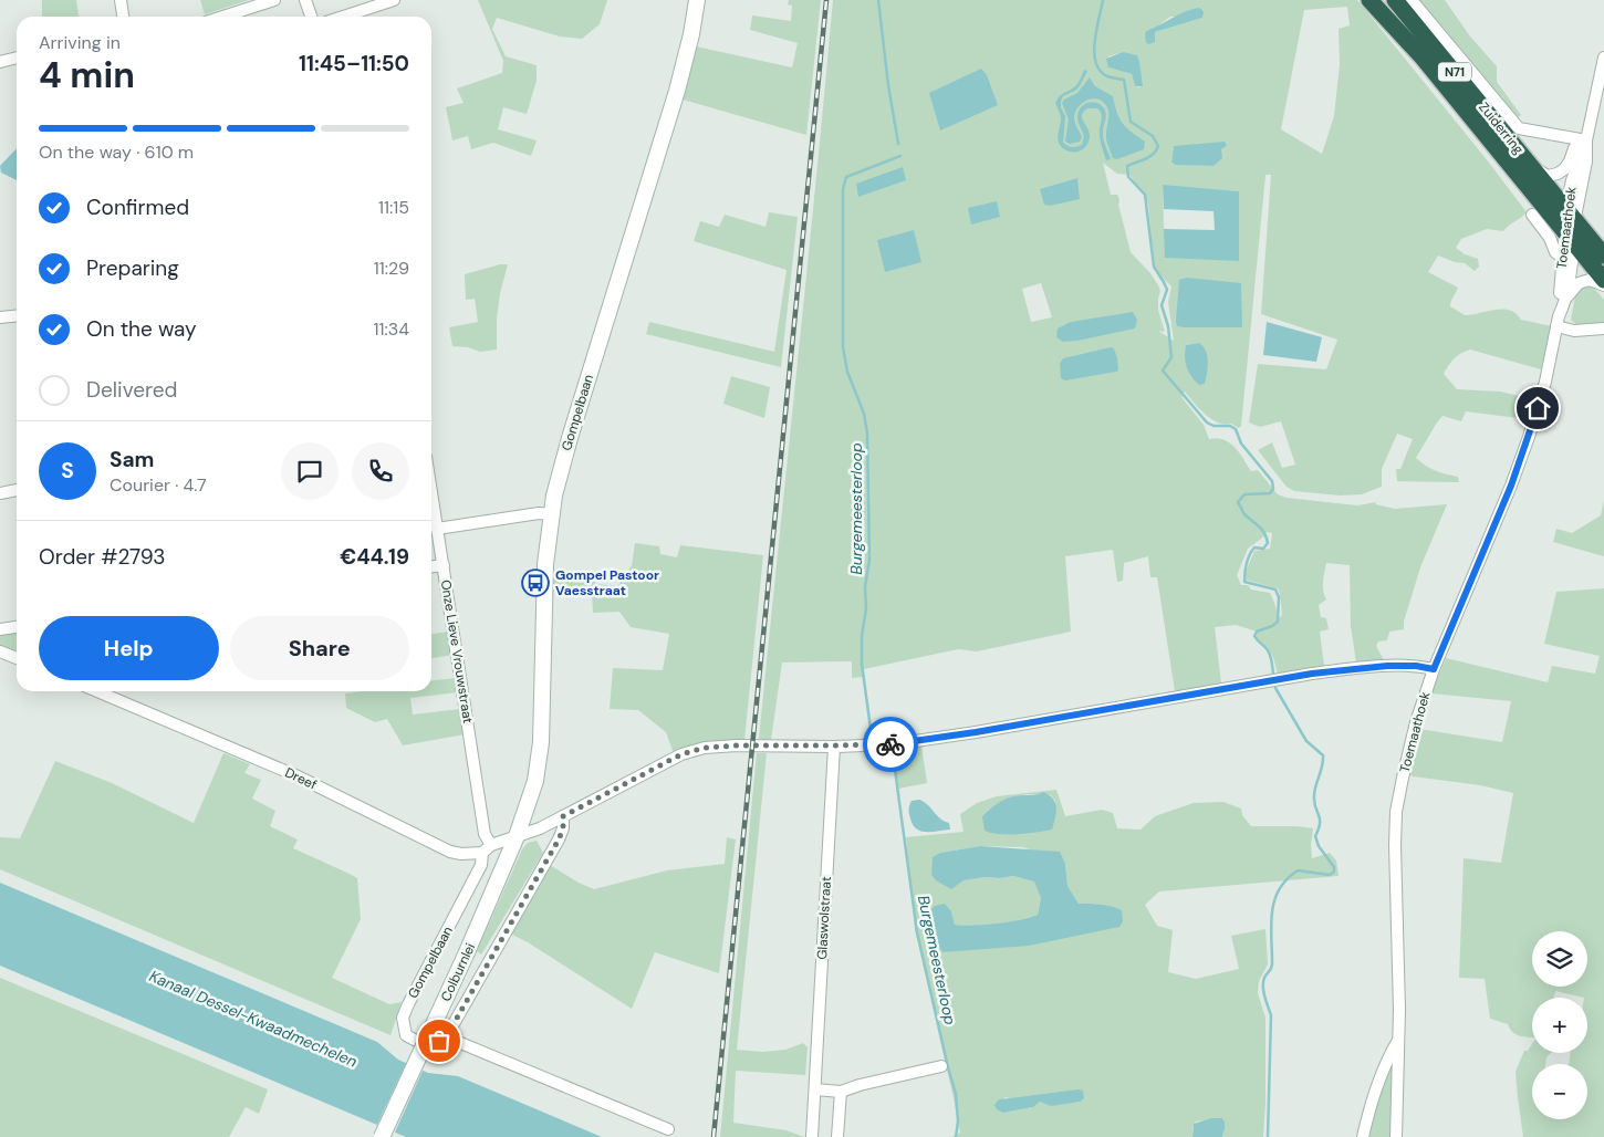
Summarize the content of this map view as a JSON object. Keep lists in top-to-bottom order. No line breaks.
{"streets":{"highway":["N71","Zuiderring"],"street":["Toemaathoek","Gompelbaan","Onze Lieve Vrouwstraat","Dreef","Glaswolstraat","Colburnlei"]},"crossings":[["Zuiderring","Toemaathoek"],["Toemaathoek","Dreef"],["Gompelbaan","Onze Lieve Vrouwstraat"],["Gompelbaan","Dreef"],["Gompelbaan","Colburnlei"],["Onze Lieve Vrouwstraat","Dreef"],["Dreef","Glaswolstraat"],["Dreef","Colburnlei"]],"water":["Burgemeesterloop","Kanaal Dessel-Kwaadmechelen"],"places":{"bus stop":["Gompel Pastoor Vaesstraat"]},"page":{"heading":["4 min","Arriving in","11:45–11:50"],"panel":["Sam","Courier · 4.7","Order #2793","€44.19"],"bar":"On the way · 610 m","list":[["Confirmed","11:15"],["Preparing","11:29"],["On the way","11:34"],"Delivered"],"round":"S","buttons":["Help","Share"],"map_buttons":["+","−"]}}
